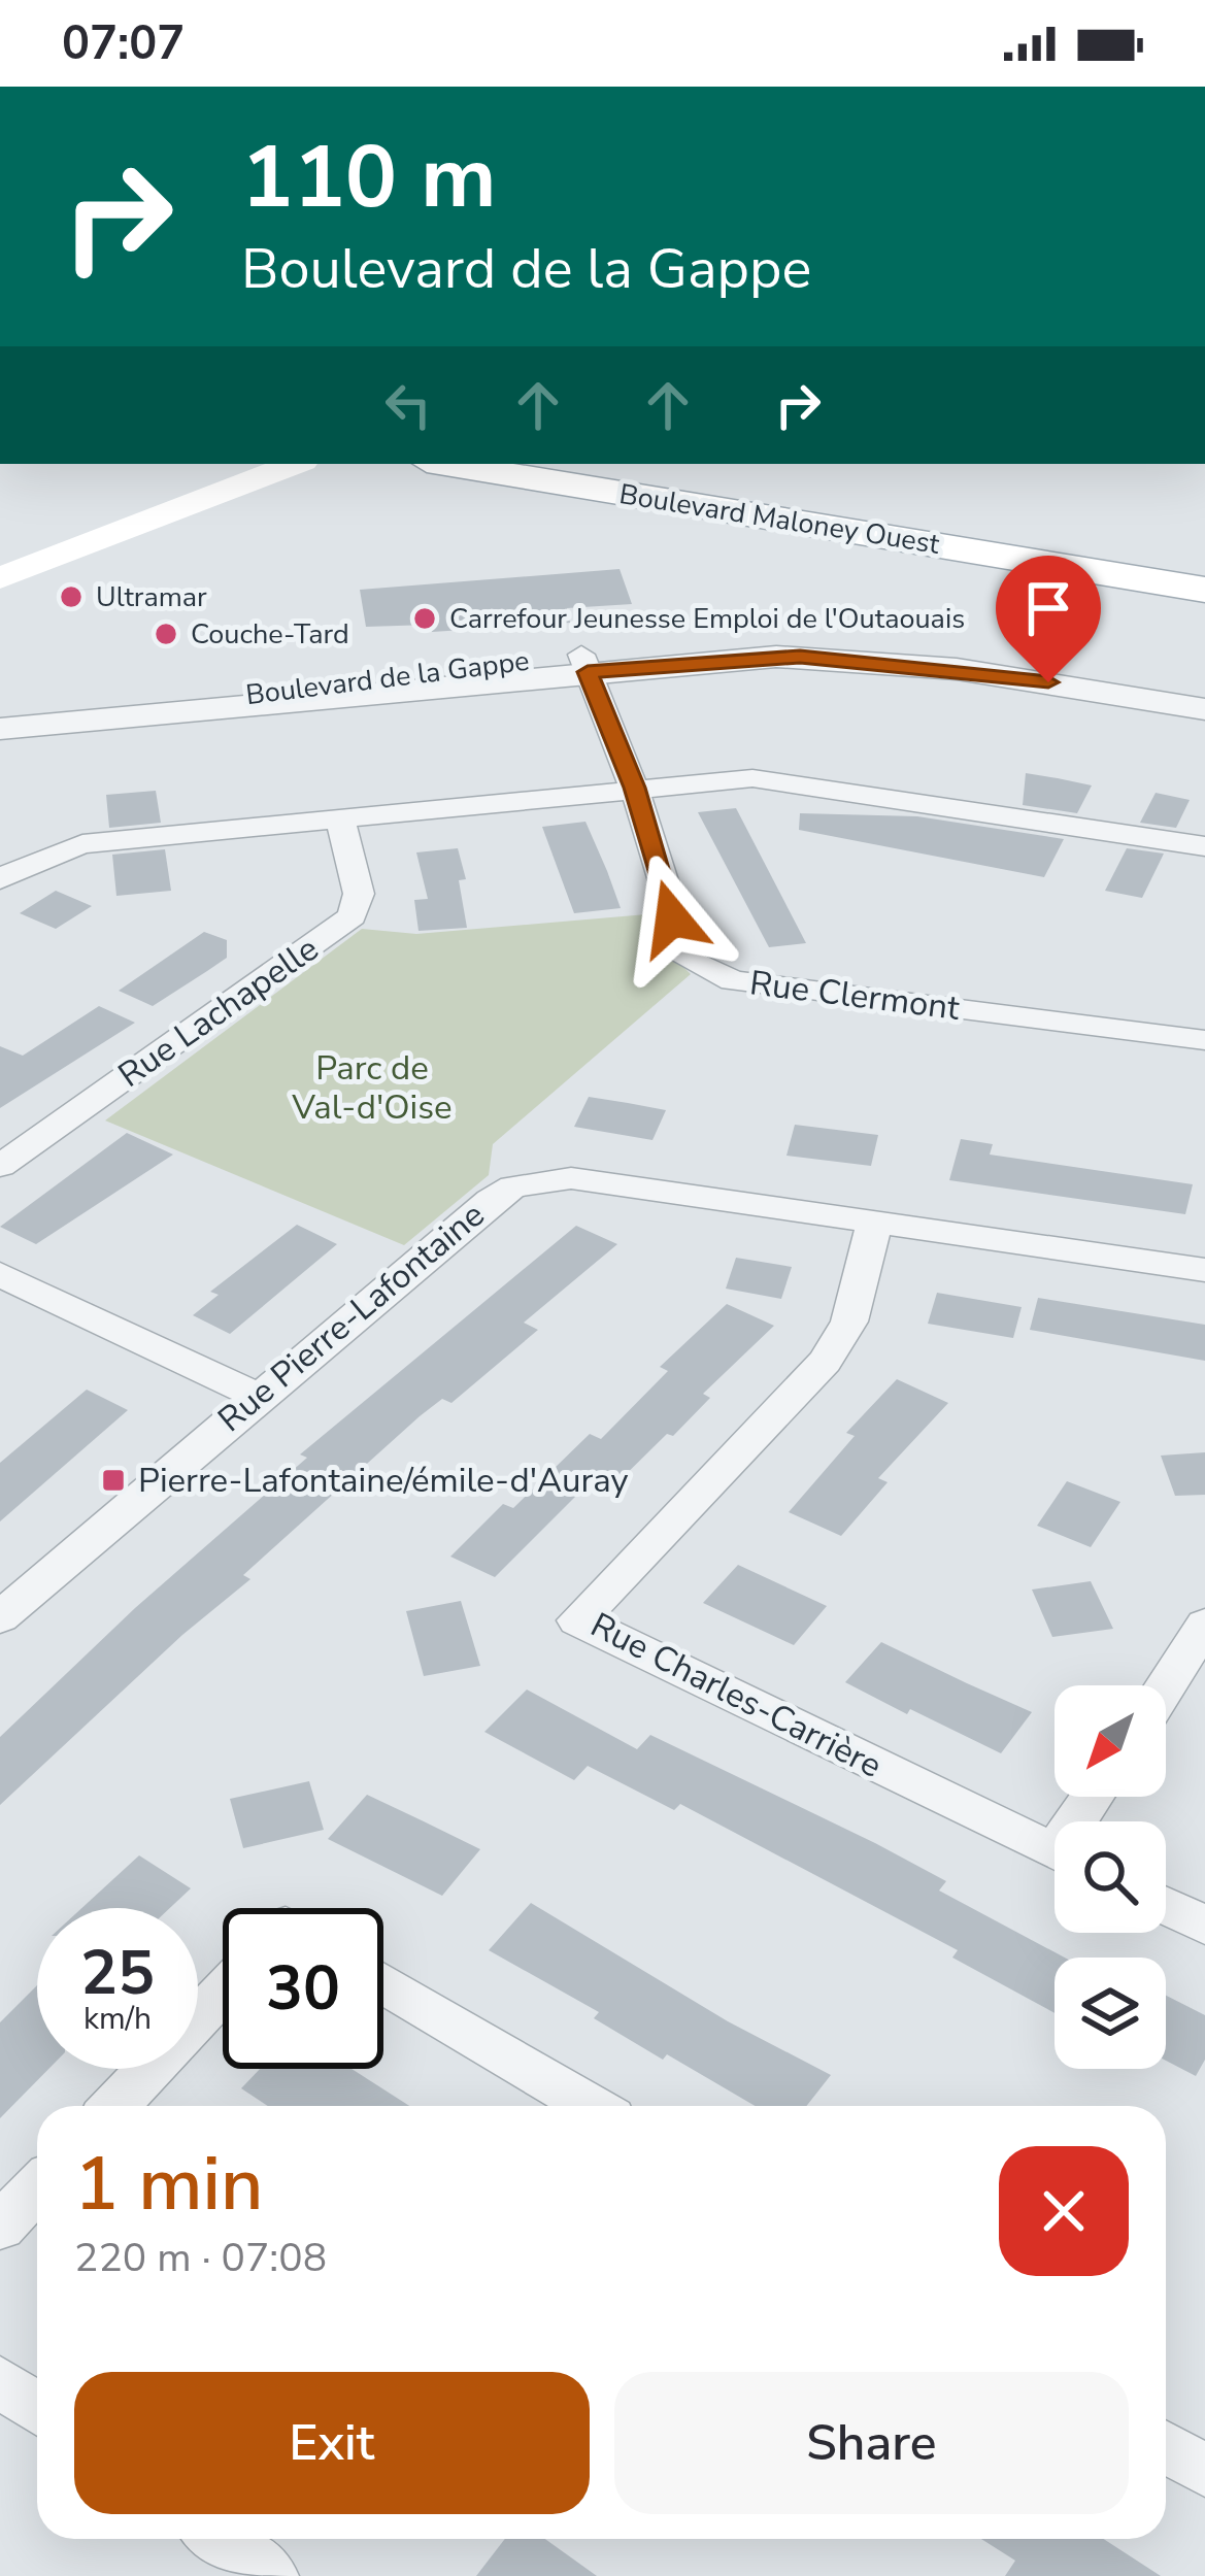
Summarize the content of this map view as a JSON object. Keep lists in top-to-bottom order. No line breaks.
{"streets":{"main road":["Boulevard Maloney Ouest"],"street":["Boulevard de la Gappe","Rue Clermont","Rue Lachapelle","Rue Pierre-Lafontaine","Rue Charles-Carrière"]},"crossings":[["Boulevard de la Gappe","Rue Clermont"],["Rue Pierre-Lafontaine","Rue Charles-Carrière"]],"parks":["Parc de Val-d'Oise"],"places":{"other":["Ultramar","Carrefour Jeunesse Emploi de l'Outaouais","Couche-Tard"],"transit":["Pierre-Lafontaine/émile-d'Auray"]},"north":"bottom left","page":{"status":"07:07","turn":["110 m","Boulevard de la Gappe"],"speed":"25 km/h","limit":"30","heading":["1 min","220 m · 07:08"],"buttons":["Exit","Share"]}}
